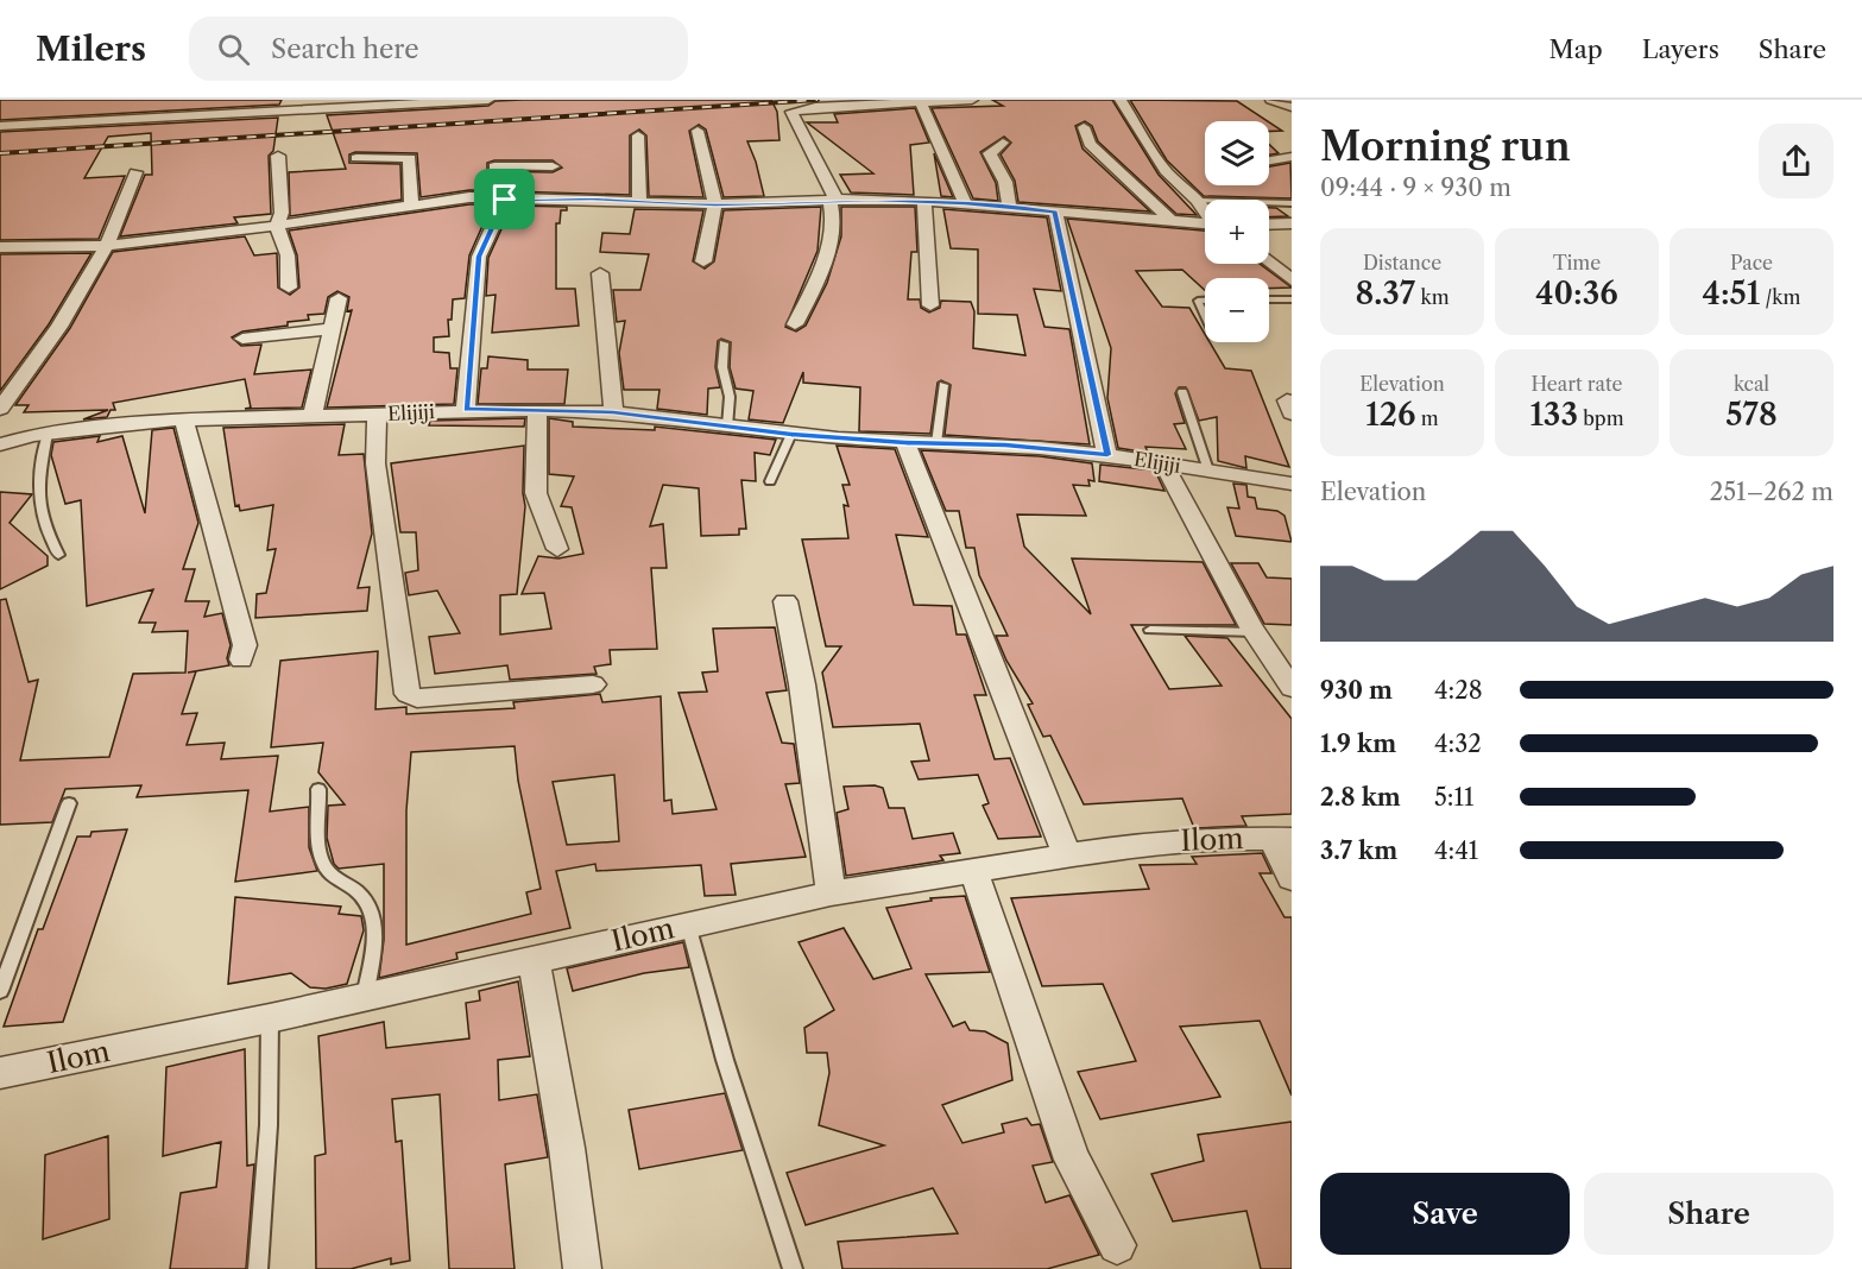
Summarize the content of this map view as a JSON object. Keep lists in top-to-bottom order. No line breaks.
{"streets":{"street":["Elijiji","Ilom"]},"page":{"header":"Milers","search":"Search here","nav":["Map","Layers","Share"],"heading":["Morning run","09:44 · 9 × 930 m"],"map_buttons":["+","−"],"stats":[["Distance","8.37 km"],["Time","40:36"],["Pace","4:51 /km"],["Elevation","126 m"],["Heart rate","133 bpm"],["kcal","578"]],"chart":["Elevation","251–262 m"],"list":[{"name":"930 m","note":"4:28"},{"name":"1.9 km","note":"4:32"},{"name":"2.8 km","note":"5:11"},{"name":"3.7 km","note":"4:41"}],"buttons":["Save","Share"]}}
